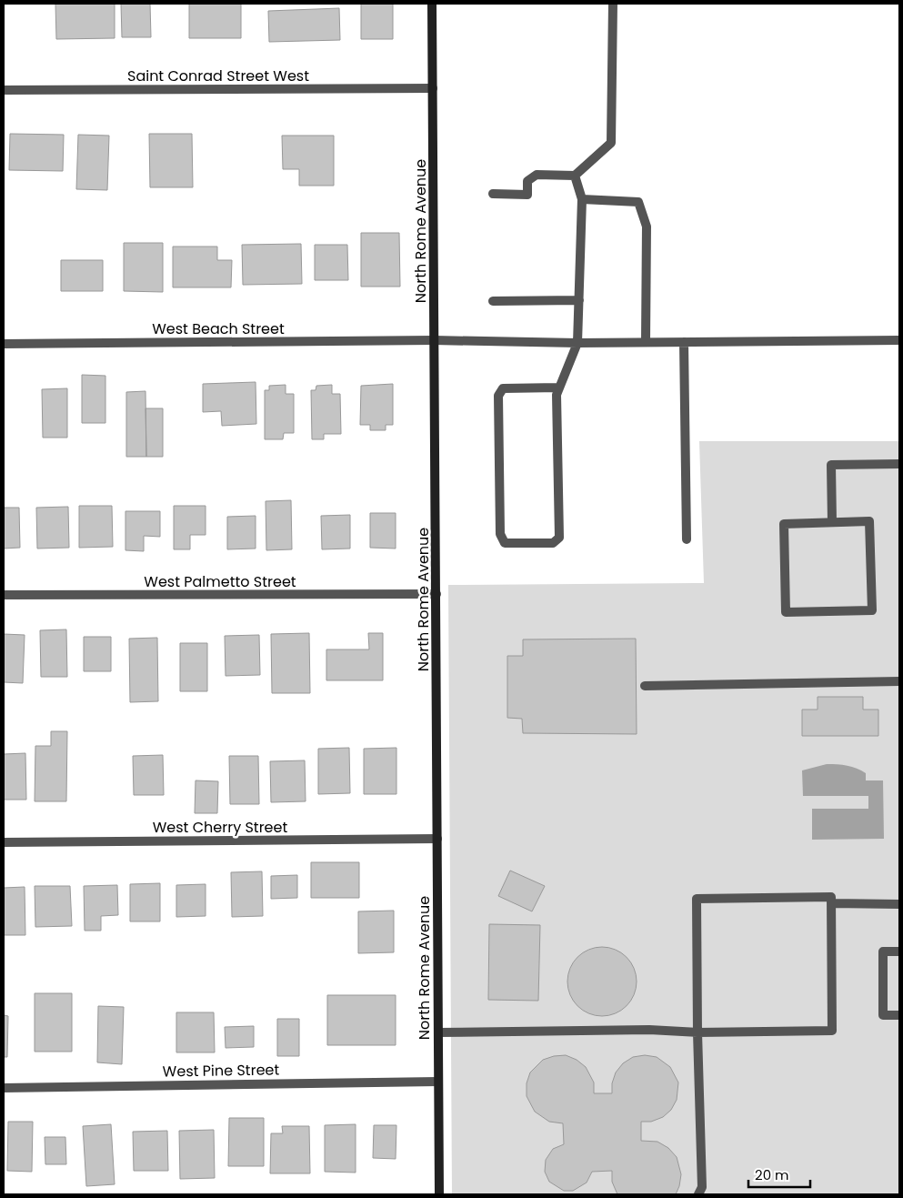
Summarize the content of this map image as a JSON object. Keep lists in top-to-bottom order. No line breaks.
{"streets":{"street":["Saint Conrad Street West","North Rome Avenue","West Beach Street","West Palmetto Street","West Cherry Street","West Pine Street"]},"crossings":[["Saint Conrad Street West","North Rome Avenue"],["North Rome Avenue","West Beach Street"],["North Rome Avenue","West Palmetto Street"],["North Rome Avenue","West Cherry Street"],["North Rome Avenue","West Pine Street"]],"scale_bar":"20 m"}
